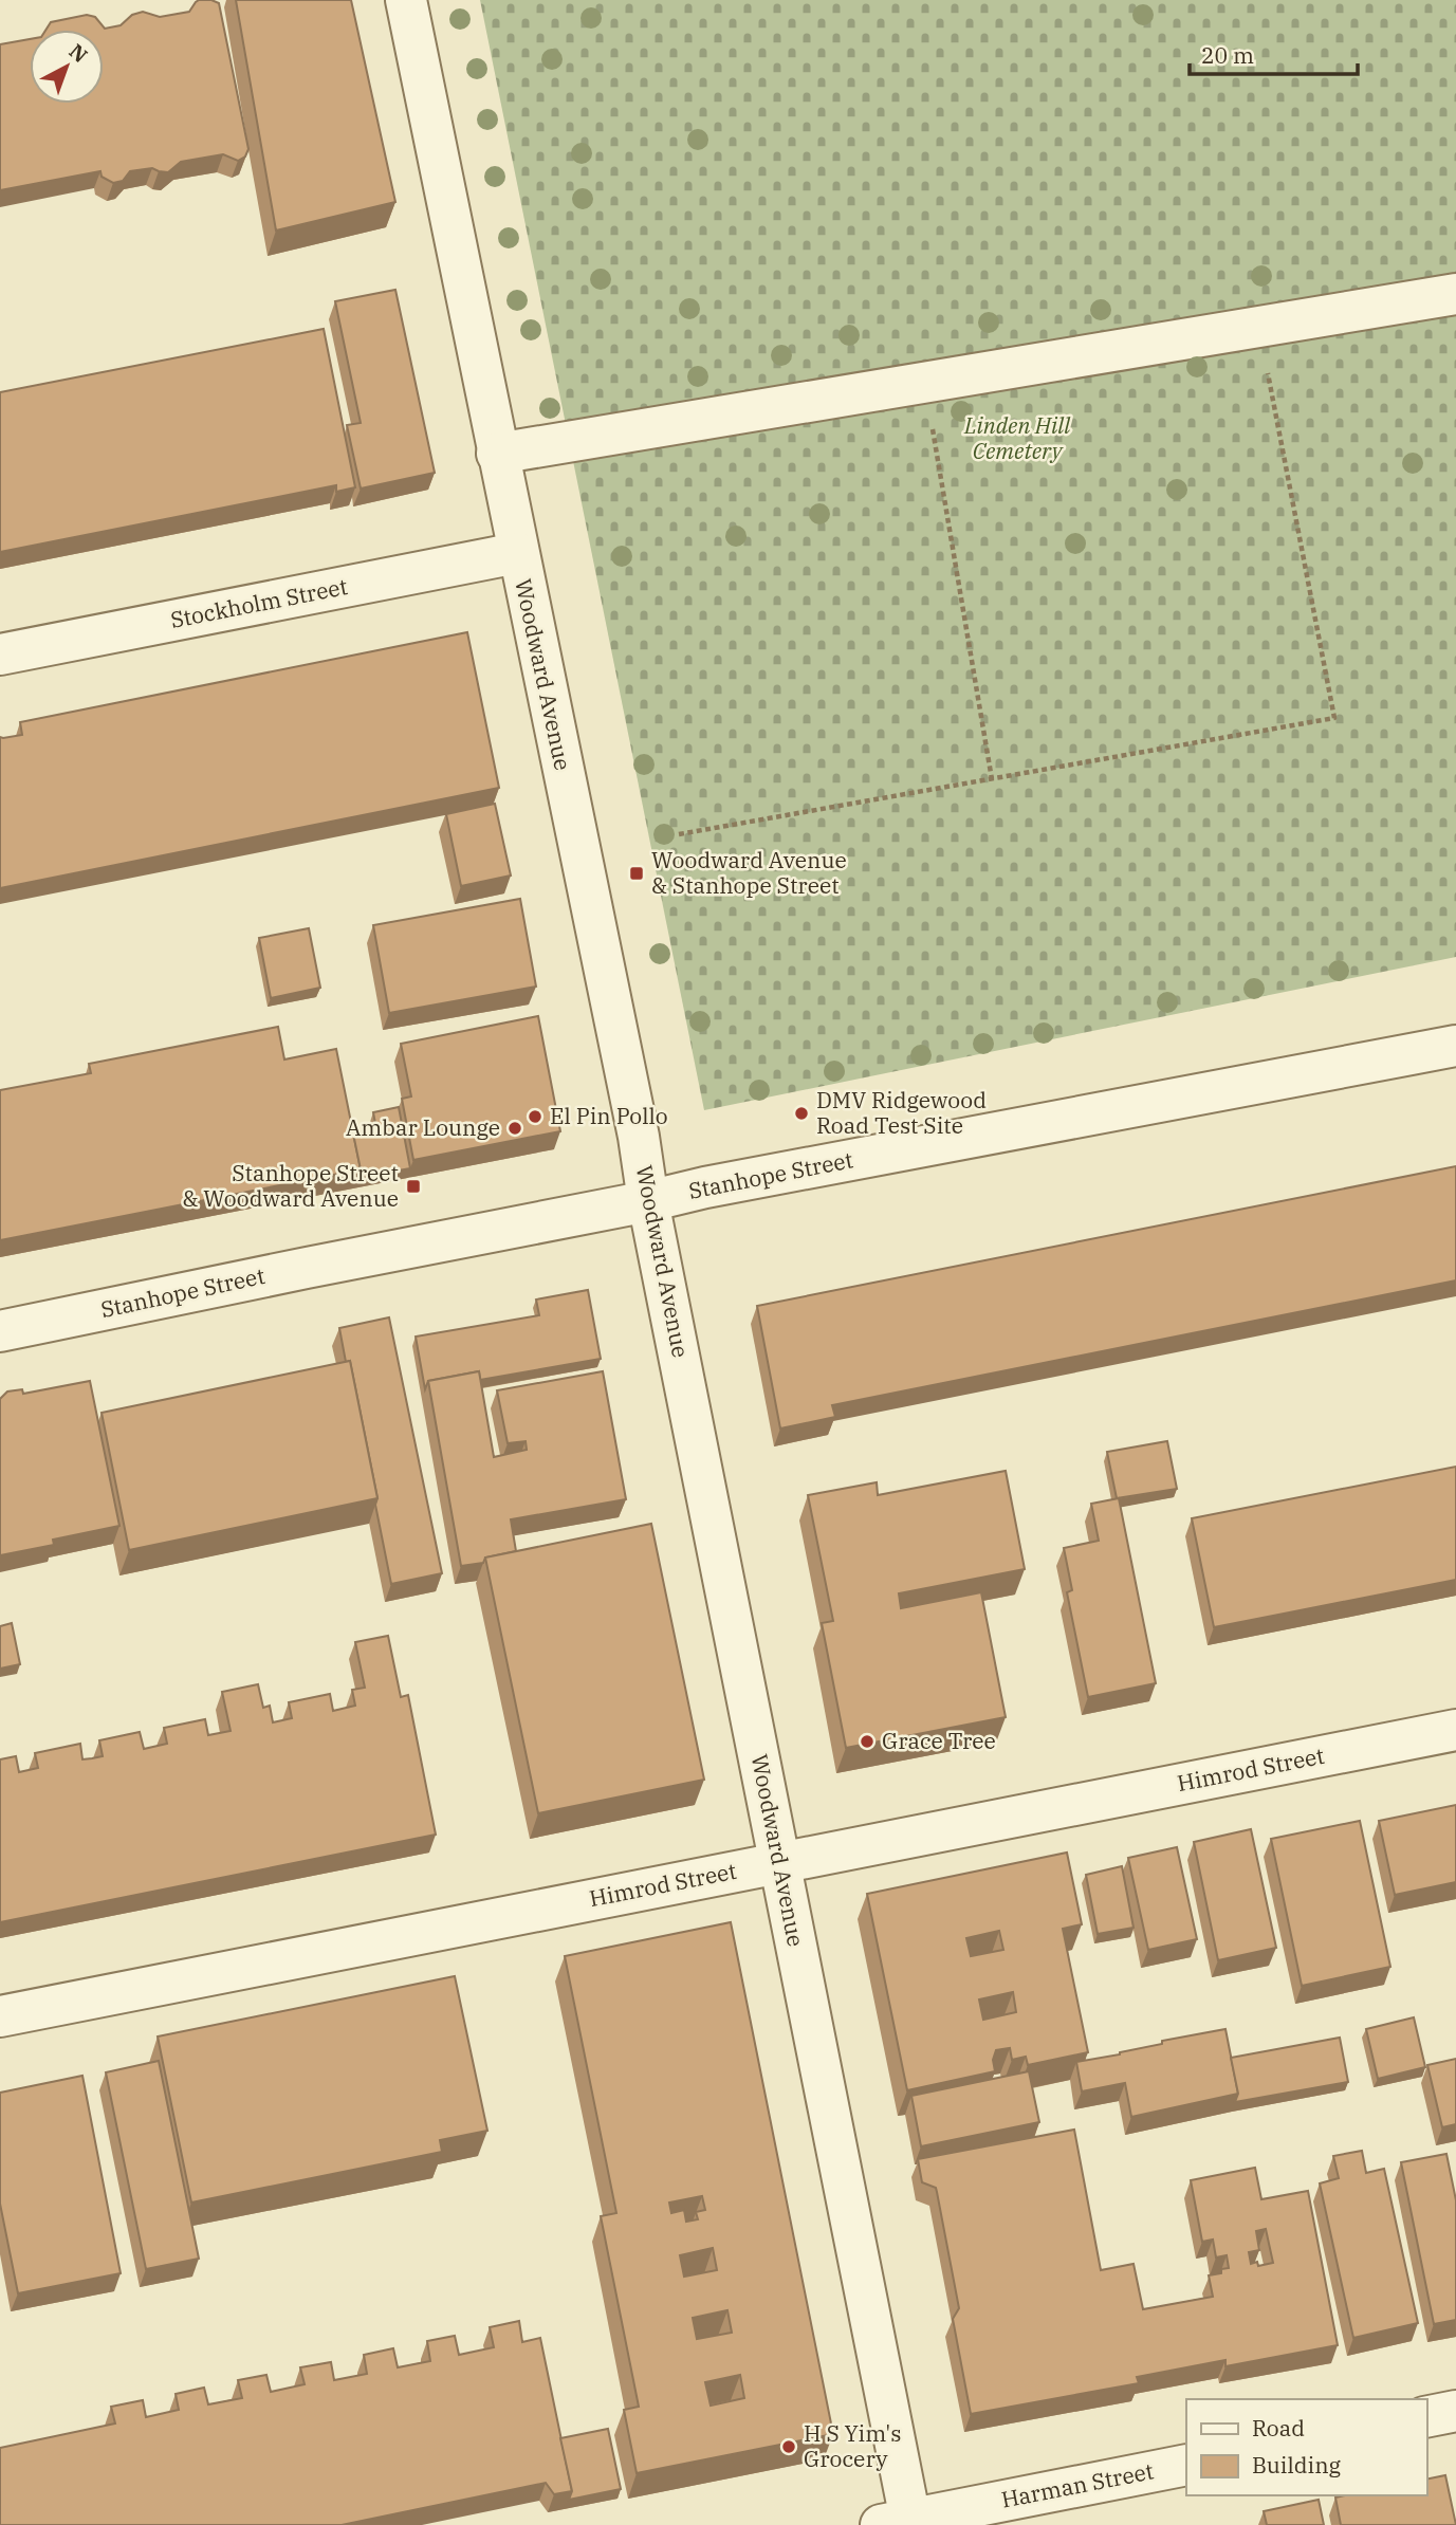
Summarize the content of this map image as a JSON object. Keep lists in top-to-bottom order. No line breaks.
{"streets":{"street":["Stockholm Street","Woodward Avenue","Stanhope Street","Himrod Street","Harman Street"]},"crossings":[["Stockholm Street","Woodward Avenue"],["Woodward Avenue","Stanhope Street"],["Woodward Avenue","Himrod Street"],["Woodward Avenue","Harman Street"]],"parks":["Linden Hill Cemetery"],"places":{"transit":["Woodward Avenue & Stanhope Street","Stanhope Street & Woodward Avenue"],"other":["DMV Ridgewood Road Test Site","El Pin Pollo","Ambar Lounge","Grace Tree","H S Yim's Grocery"]},"legend":["Road","Building"],"scale_bar":"20 m","north":"top right"}
